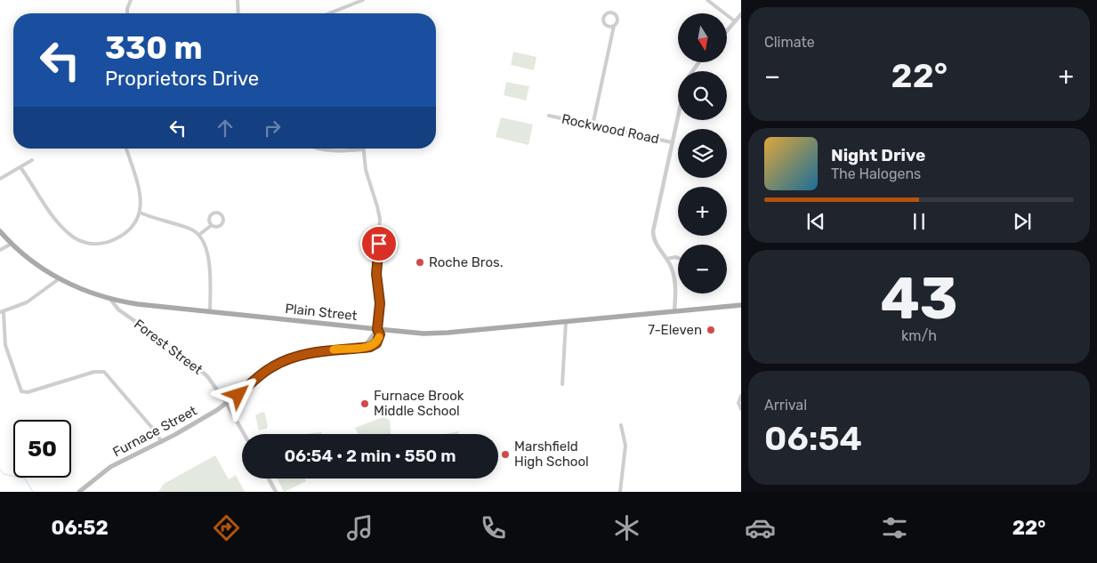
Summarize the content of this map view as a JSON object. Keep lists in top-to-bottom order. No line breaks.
{"streets":{"main road":["Plain Street","Furnace Street"],"street":["Rockwood Road","Forest Street"]},"crossings":[["Plain Street","Forest Street"],["Forest Street","Furnace Street"]],"places":["Roche Bros.","7-Eleven","Furnace Brook Middle School","Marshfield High School"],"north":"bottom","page":{"tile":["Climate",["43","km/h"],["Arrival","06:54"]],"map_buttons":["+","−"],"turn":["330 m","Proprietors Drive"],"heat":["−","22°","+"],"song":["Night Drive","The Halogens"],"limit":"50","trip":"06:54 · 2 min · 550 m","tabs":["06:52","22°"]}}
